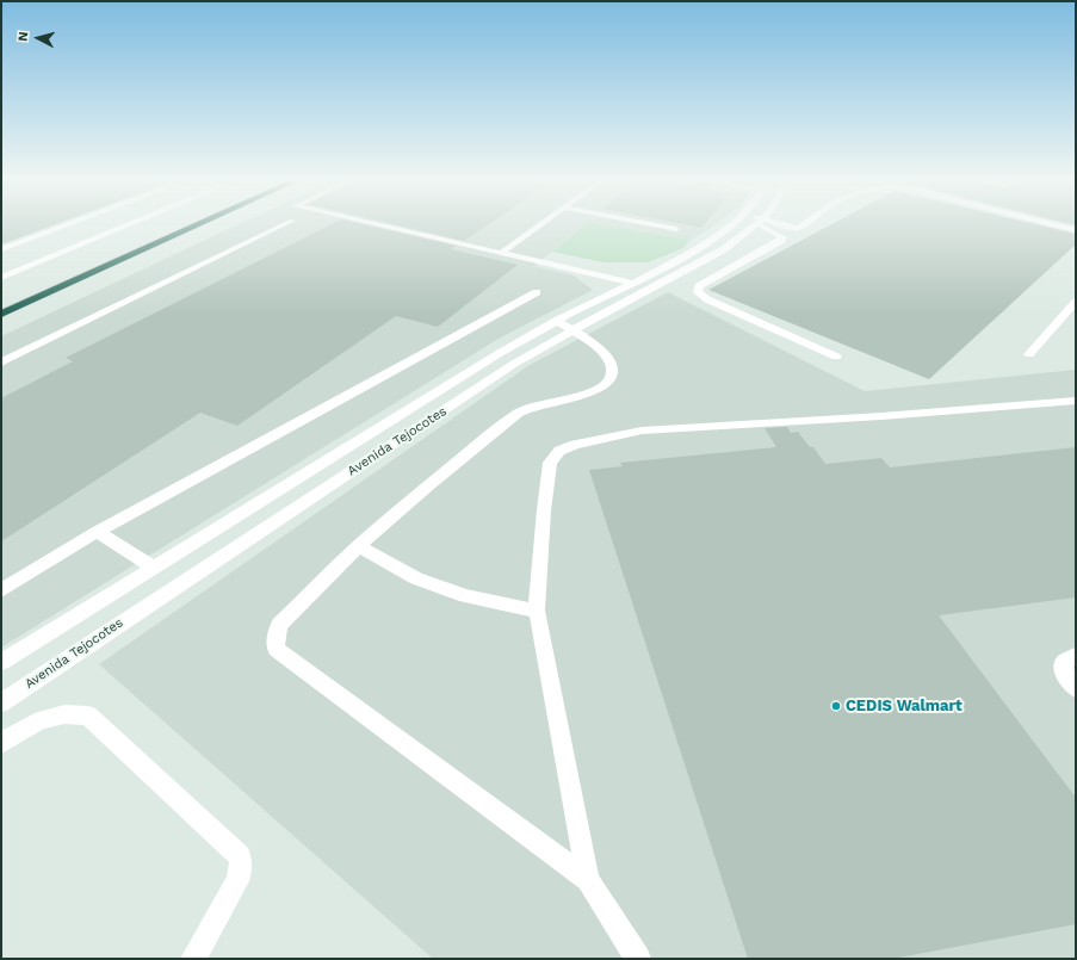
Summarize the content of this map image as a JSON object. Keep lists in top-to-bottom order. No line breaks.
{"streets":{"street":["Avenida Tejocotes"]},"places":["CEDIS Walmart"],"north":"left"}
